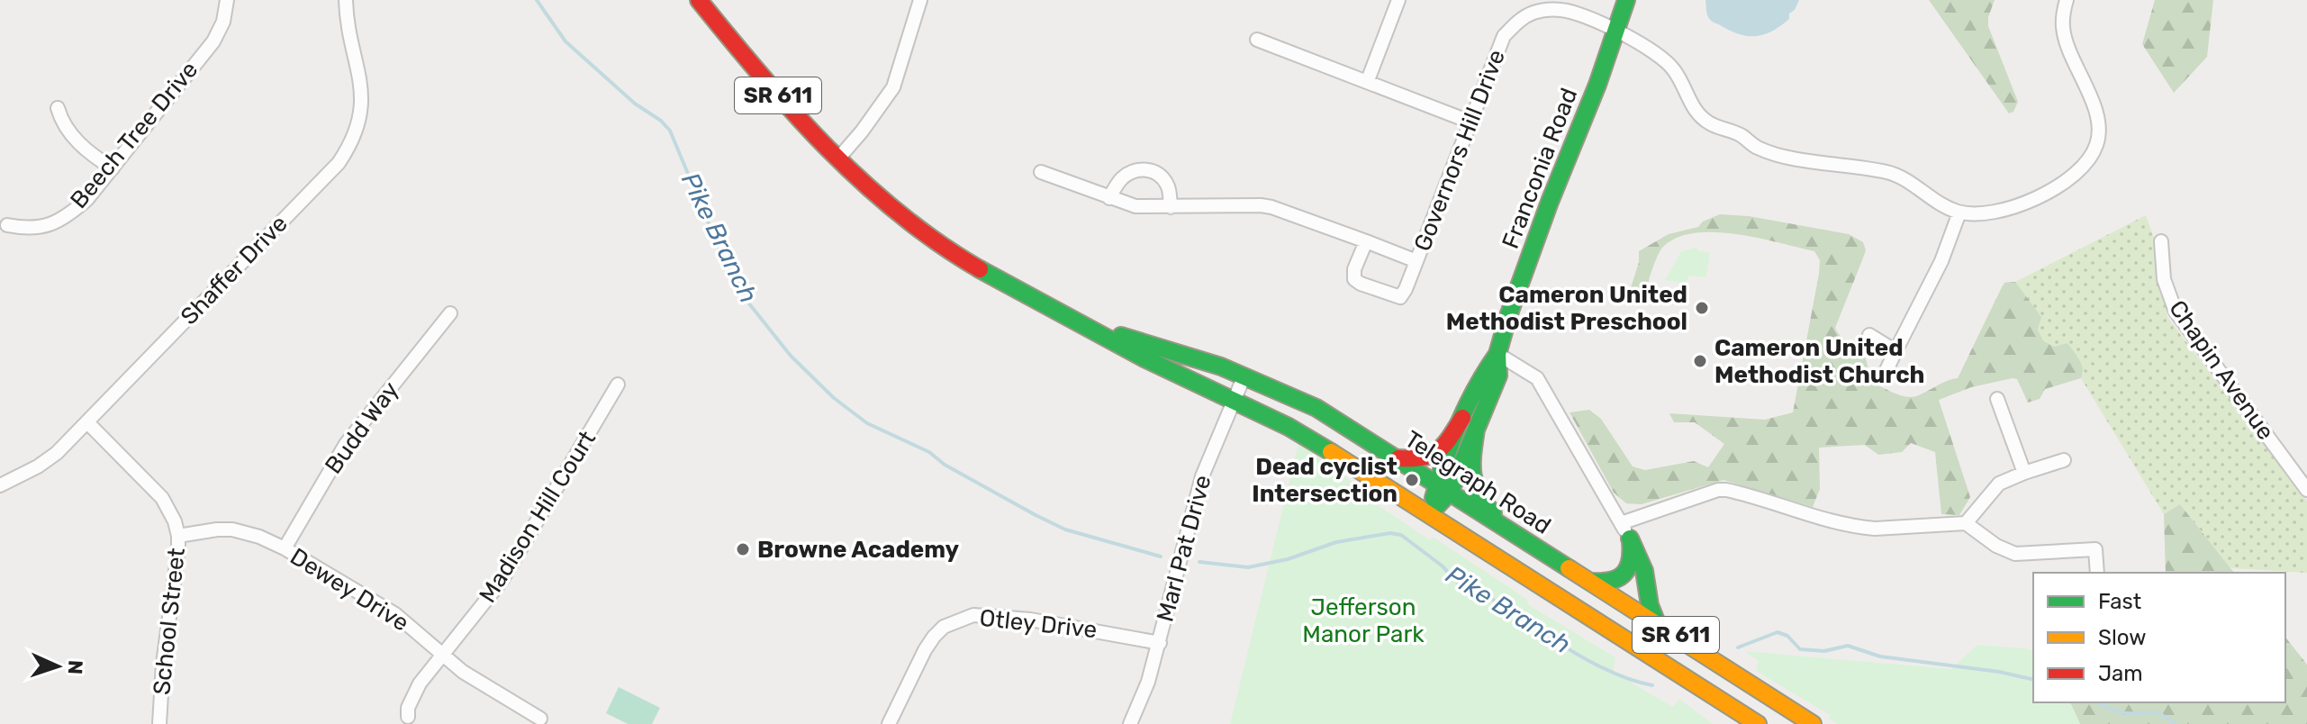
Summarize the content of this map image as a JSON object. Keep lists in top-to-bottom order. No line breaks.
{"streets":{"main road":["SR 611","Franconia Road","Telegraph Road"],"street":["Beech Tree Drive","Governors Hill Drive","Shaffer Drive","Chapin Avenue","Budd Way","Madison Hill Court","Marl Pat Drive","Dewey Drive","School Street","Otley Drive"]},"crossings":[["Governors Hill Drive","Franconia Road"],["Franconia Road","Telegraph Road"],["Shaffer Drive","School Street"],["Budd Way","Dewey Drive"],["Telegraph Road","Marl Pat Drive"],["Madison Hill Court","Dewey Drive"],["Marl Pat Drive","Otley Drive"],["Dewey Drive","School Street"]],"water":["Pike Branch"],"parks":["Jefferson Manor Park"],"places":["Cameron United Methodist Preschool","Cameron United Methodist Church","Dead cyclist Intersection","Browne Academy"],"legend":["Fast","Slow","Jam"],"north":"right"}
